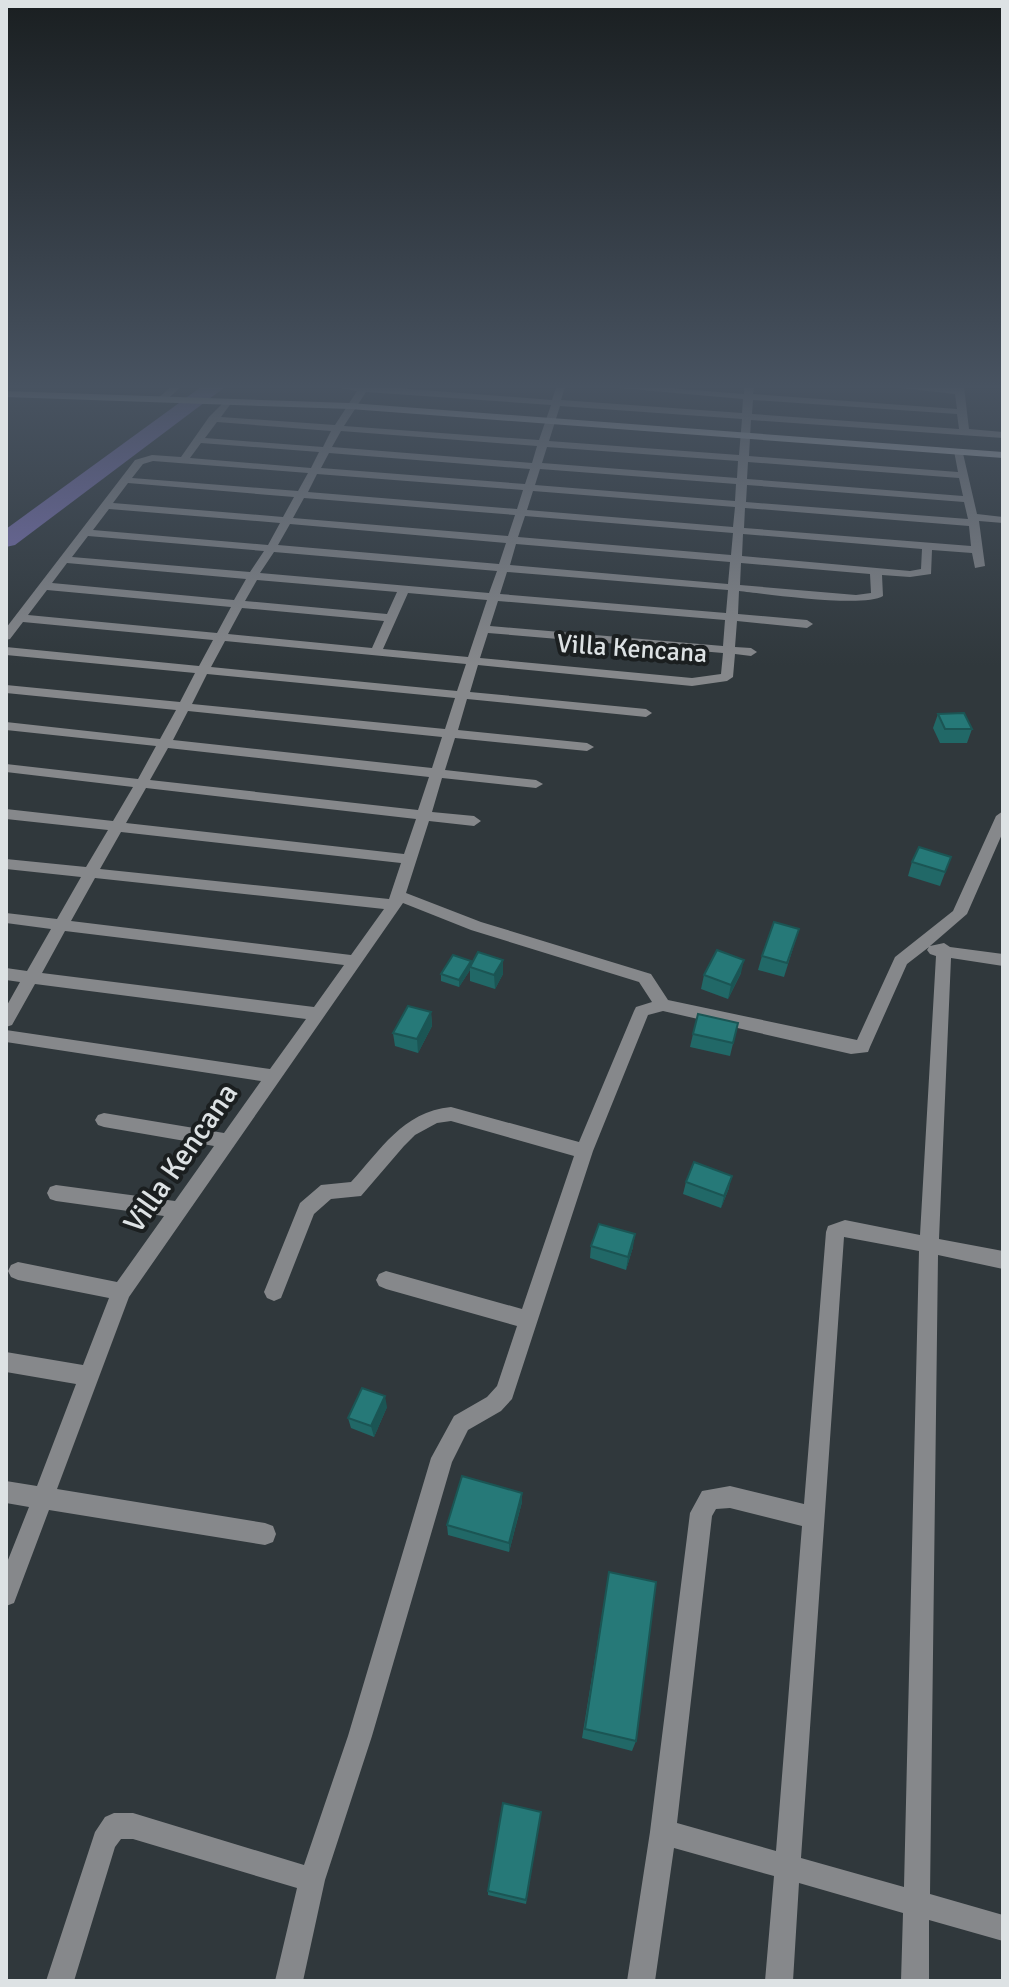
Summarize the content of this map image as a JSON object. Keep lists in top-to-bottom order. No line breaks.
{"streets":{"street":["Villa Kencana"]}}
